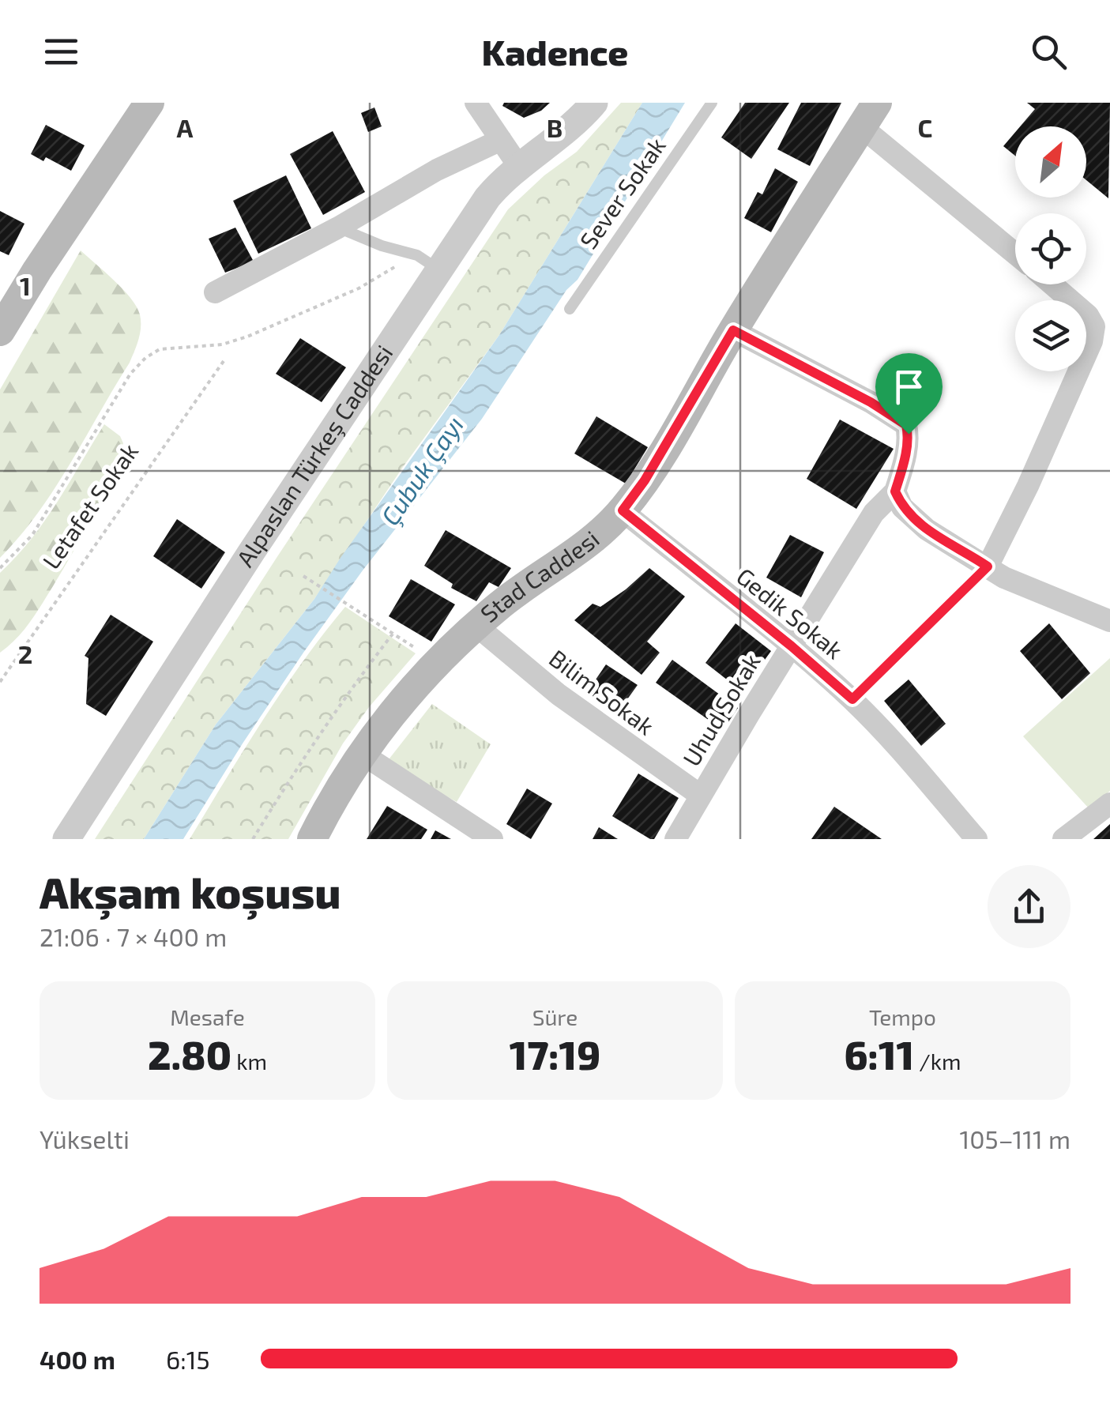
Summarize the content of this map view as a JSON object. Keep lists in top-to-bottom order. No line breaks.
{"streets":{"main road":["Stad Caddesi"],"street":["Alpaslan Türkeş Caddesi","Gedik Sokak","Bilim Sokak","Uhud Sokak"],"lane":["Sever Sokak"],"path":["Letafet Sokak"]},"crossings":[["Stad Caddesi","Gedik Sokak"],["Stad Caddesi","Bilim Sokak"],["Gedik Sokak","Uhud Sokak"],["Bilim Sokak","Uhud Sokak"]],"water":["Çubuk Çayı"],"north":"top right","page":{"header":"Kadence","heading":["Akşam koşusu","21:06 · 7 × 400 m"],"stats":[["Mesafe","2.80 km"],["Süre","17:19"],["Tempo","6:11 /km"]],"chart":["Yükselti","105–111 m"],"list":[{"name":"400 m","note":"6:15"}]},"grid":{"columns":["A","B","C"],"rows":["1","2"]}}
